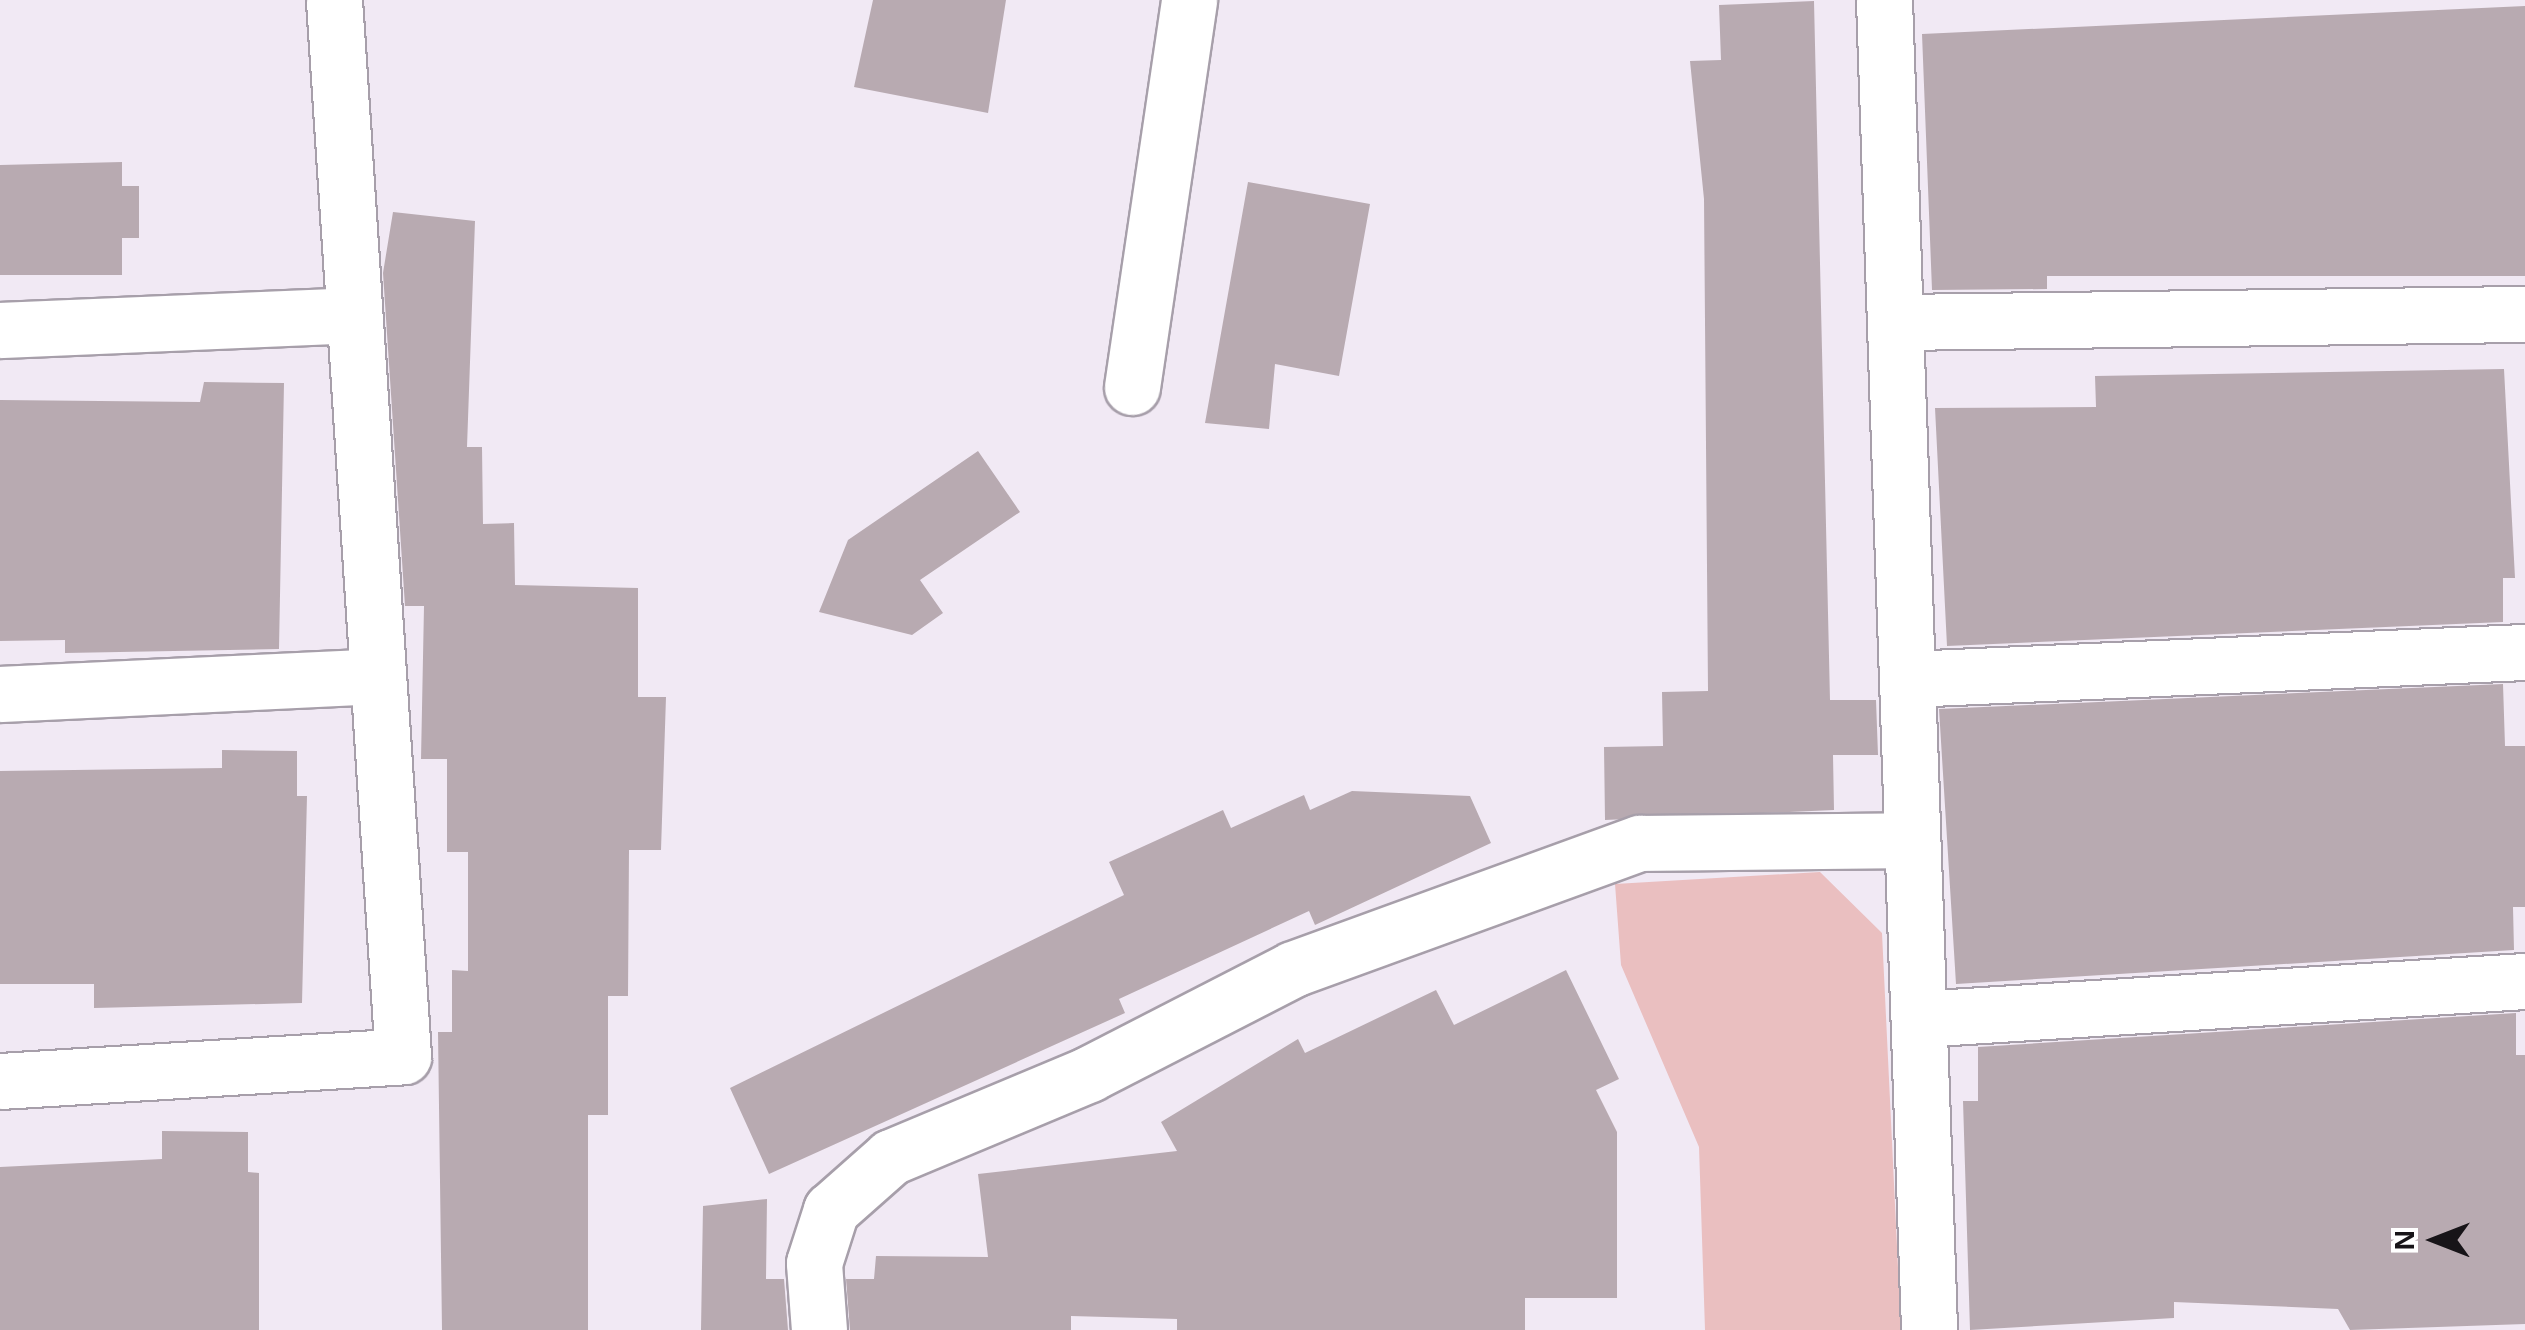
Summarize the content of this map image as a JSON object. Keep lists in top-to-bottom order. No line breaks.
{"north":"left"}
